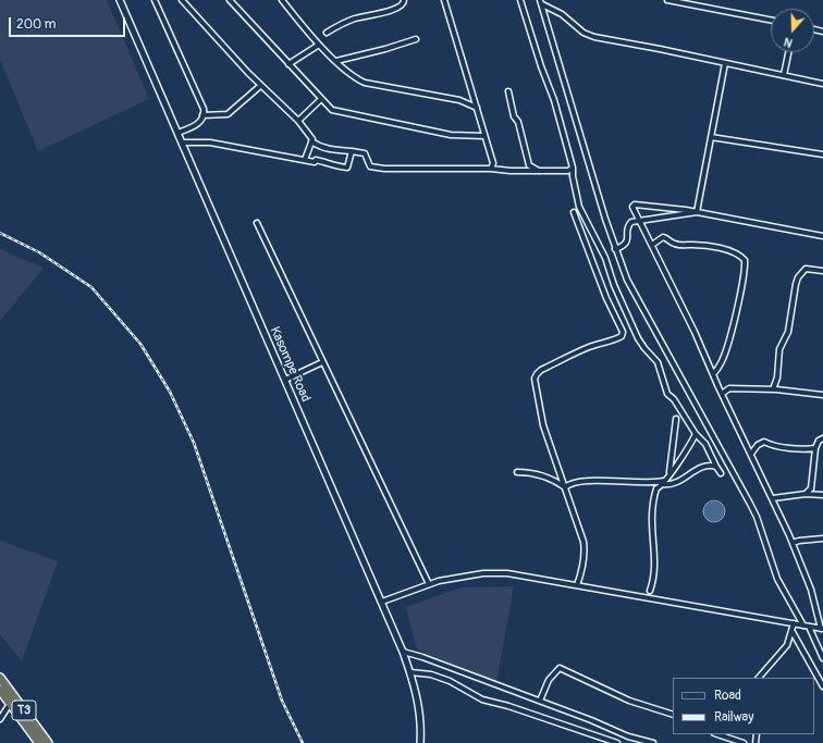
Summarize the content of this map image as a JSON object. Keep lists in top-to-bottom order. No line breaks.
{"streets":{"highway":["T3"],"street":["Kasompe Road"]},"legend":["Road","Railway"],"scale_bar":"200 m","north":"bottom"}
